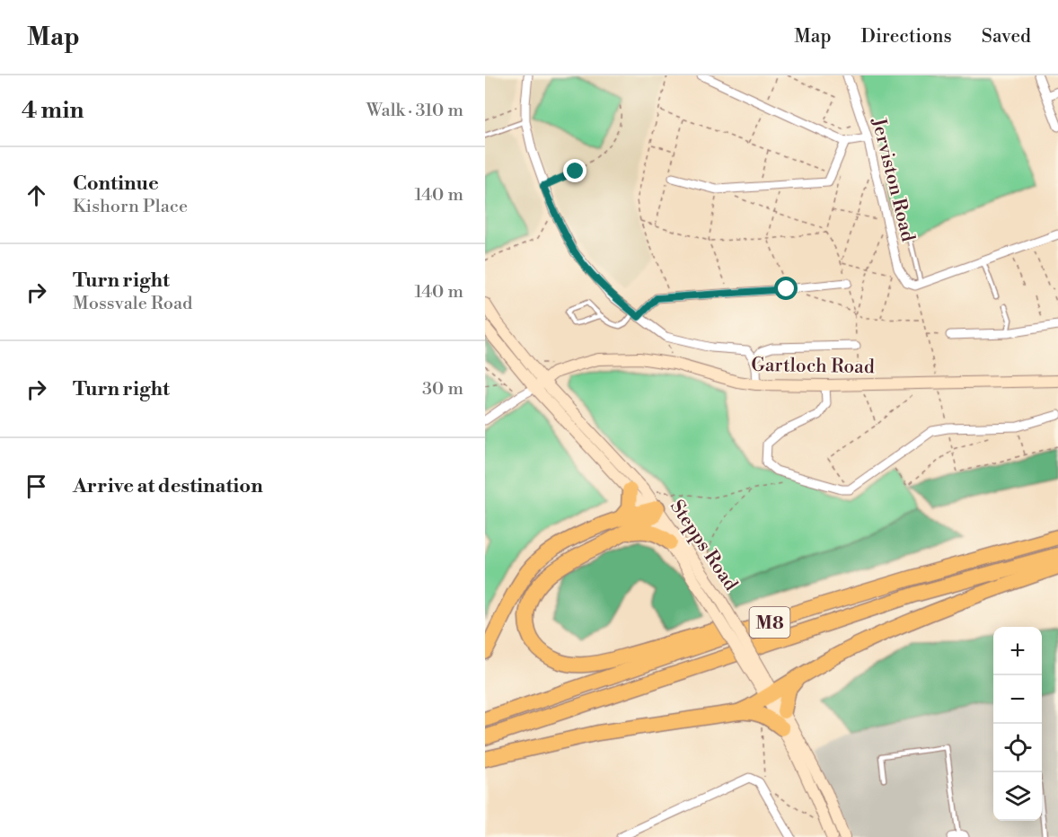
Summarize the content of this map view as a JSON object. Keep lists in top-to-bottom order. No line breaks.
{"streets":{"highway":["M8"],"main road":["Gartloch Road","Stepps Road"],"street":["Jerviston Road"]},"crossings":[["Gartloch Road","Stepps Road"]],"page":{"header":"Map","nav":["Map","Directions","Saved"],"heading":["4 min","Walk · 310 m"],"list":[["Continue","Kishorn Place","140 m"],["Turn right","Mossvale Road","140 m"],["Turn right","30 m"],"Arrive at destination"],"map_buttons":["+","−"]}}
